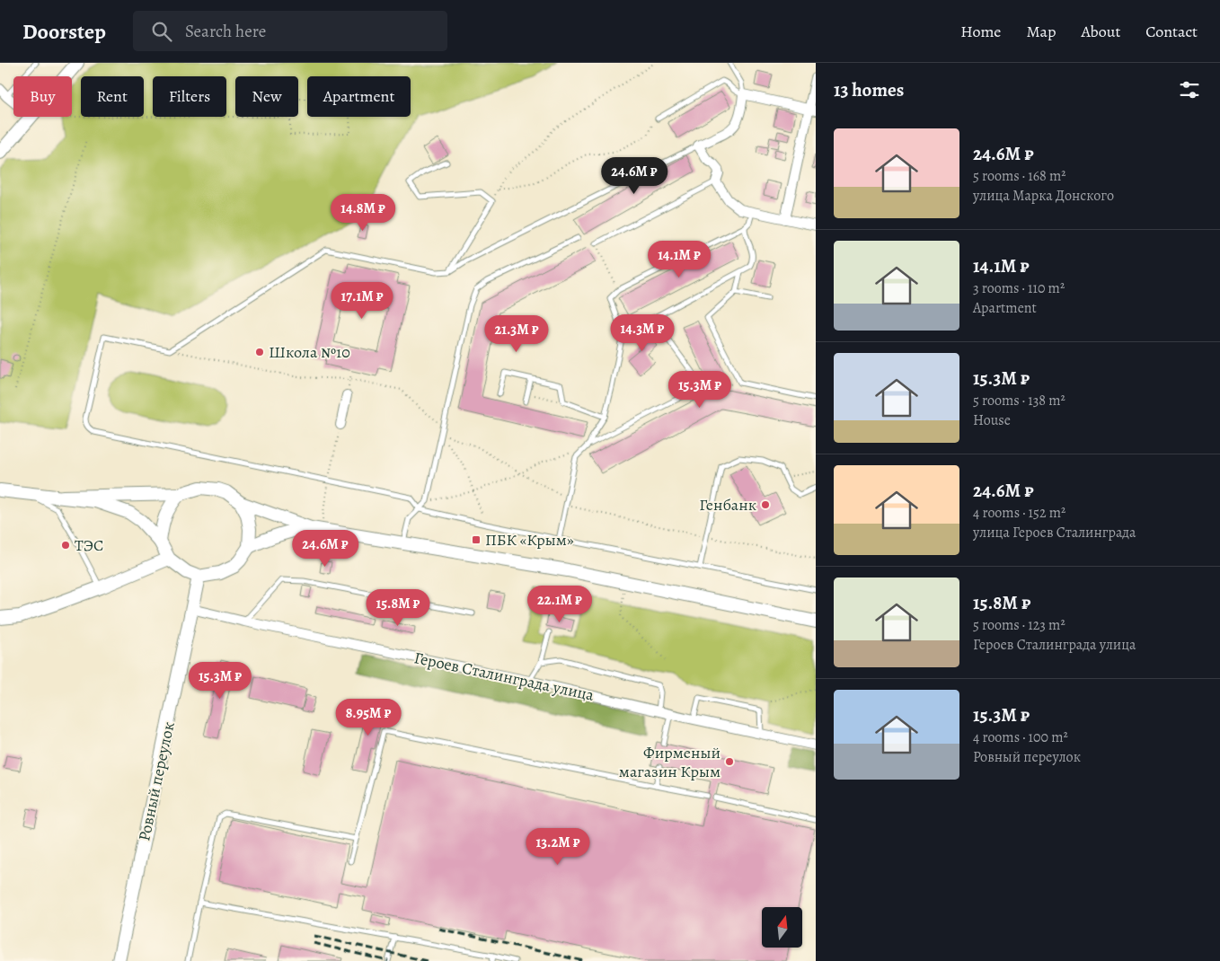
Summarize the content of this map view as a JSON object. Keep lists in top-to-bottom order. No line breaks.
{"streets":{"main road":["Ровный переулок"],"street":["Героев Сталинграда улица"]},"crossings":[["Героев Сталинграда улица","Ровный переулок"]],"places":{"other":["Школа №10","Генбанк","ТЭС","Фирменый магазин Крым"],"transit":["ПБК «Крым»"]},"north":"top","page":{"header":"Doorstep","search":"Search here","nav":["Home","Map","About","Contact"],"heading":"13 homes","chip":["Buy","Rent","Filters","New","Apartment"],"list":[{"name":"24.6M ₽","note":"5 rooms · 168 m² · улица Марка Донского"},{"name":"14.1M ₽","note":"3 rooms · 110 m² · Apartment"},{"name":"15.3M ₽","note":"5 rooms · 138 m² · House"},{"name":"24.6M ₽","note":"4 rooms · 152 m² · улица Героев Сталинграда"},{"name":"15.8M ₽","note":"5 rooms · 123 m² · Героев Сталинграда улица"},{"name":"15.3M ₽","note":"4 rooms · 100 m² · Ровный переулок"}],"price":["24.6M ₽","14.8M ₽","14.1M ₽","17.1M ₽","14.3M ₽","21.3M ₽","15.3M ₽","24.6M ₽","22.1M ₽","15.8M ₽","15.3M ₽","8.95M ₽","13.2M ₽"]}}
